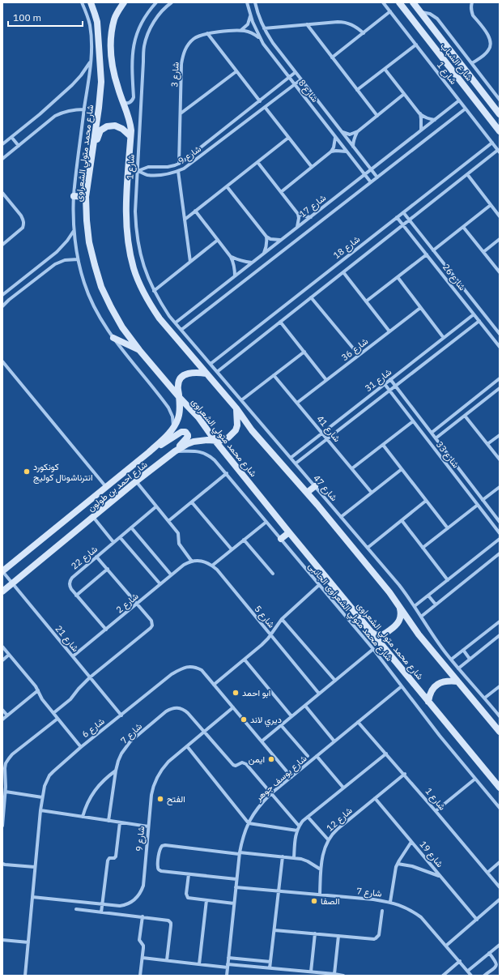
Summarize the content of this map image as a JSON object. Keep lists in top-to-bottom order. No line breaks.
{"streets":{"street":["شارع الشباب","شارع 1","شارع 3","شارع 8","شارع محمد متولي الشعراوى","شارع 9","شارع 17","شارع 18","شارع 26","شارع 36","شارع 31","شارع 41","شارع 33","شارع احمد بن طولون","شارع 47","شارع 22","شارع 2","شارع محمد متولي الشعراوى الجانبى","شارع 5","شارع 21","شارع 6","شارع 7","شارع يوسف جوهر","شارع 12","شارع 19"]},"crossings":[["شارع 1","شارع 9"],["شارع 1","شارع 17"],["شارع 1","شارع 18"],["شارع 1","شارع 47"],["شارع 1","شارع يوسف جوهر"],["شارع 1","شارع 12"],["شارع 3","شارع 8"],["شارع 3","شارع 9"],["شارع 8","شارع 9"],["شارع 8","شارع 17"],["شارع محمد متولي الشعراوى","شارع احمد بن طولون"],["شارع 9","شارع 6"],["شارع 9","شارع 7"],["شارع 17","شارع 47"],["شارع 18","شارع 26"],["شارع 18","شارع 47"],["شارع 26","شارع 31"],["شارع 36","شارع 41"],["شارع 31","شارع 41"],["شارع 31","شارع 33"],["شارع 31","شارع 47"],["شارع احمد بن طولون","شارع محمد متولي الشعراوى الجانبى"],["شارع احمد بن طولون","شارع 21"],["شارع 22","شارع 2"],["شارع 2","شارع 5"],["شارع 2","شارع 21"],["شارع محمد متولي الشعراوى الجانبى","شارع يوسف جوهر"],["شارع 21","شارع 6"],["شارع 6","شارع يوسف جوهر"],["شارع 7","شارع يوسف جوهر"],["شارع 7","شارع 12"],["شارع 12","شارع 19"]],"places":["كونكورد انترناشونال كوليج","ابو احمد","ديري لاند","ايمن","الفتح","الصفا"],"scale_bar":"100 m"}
